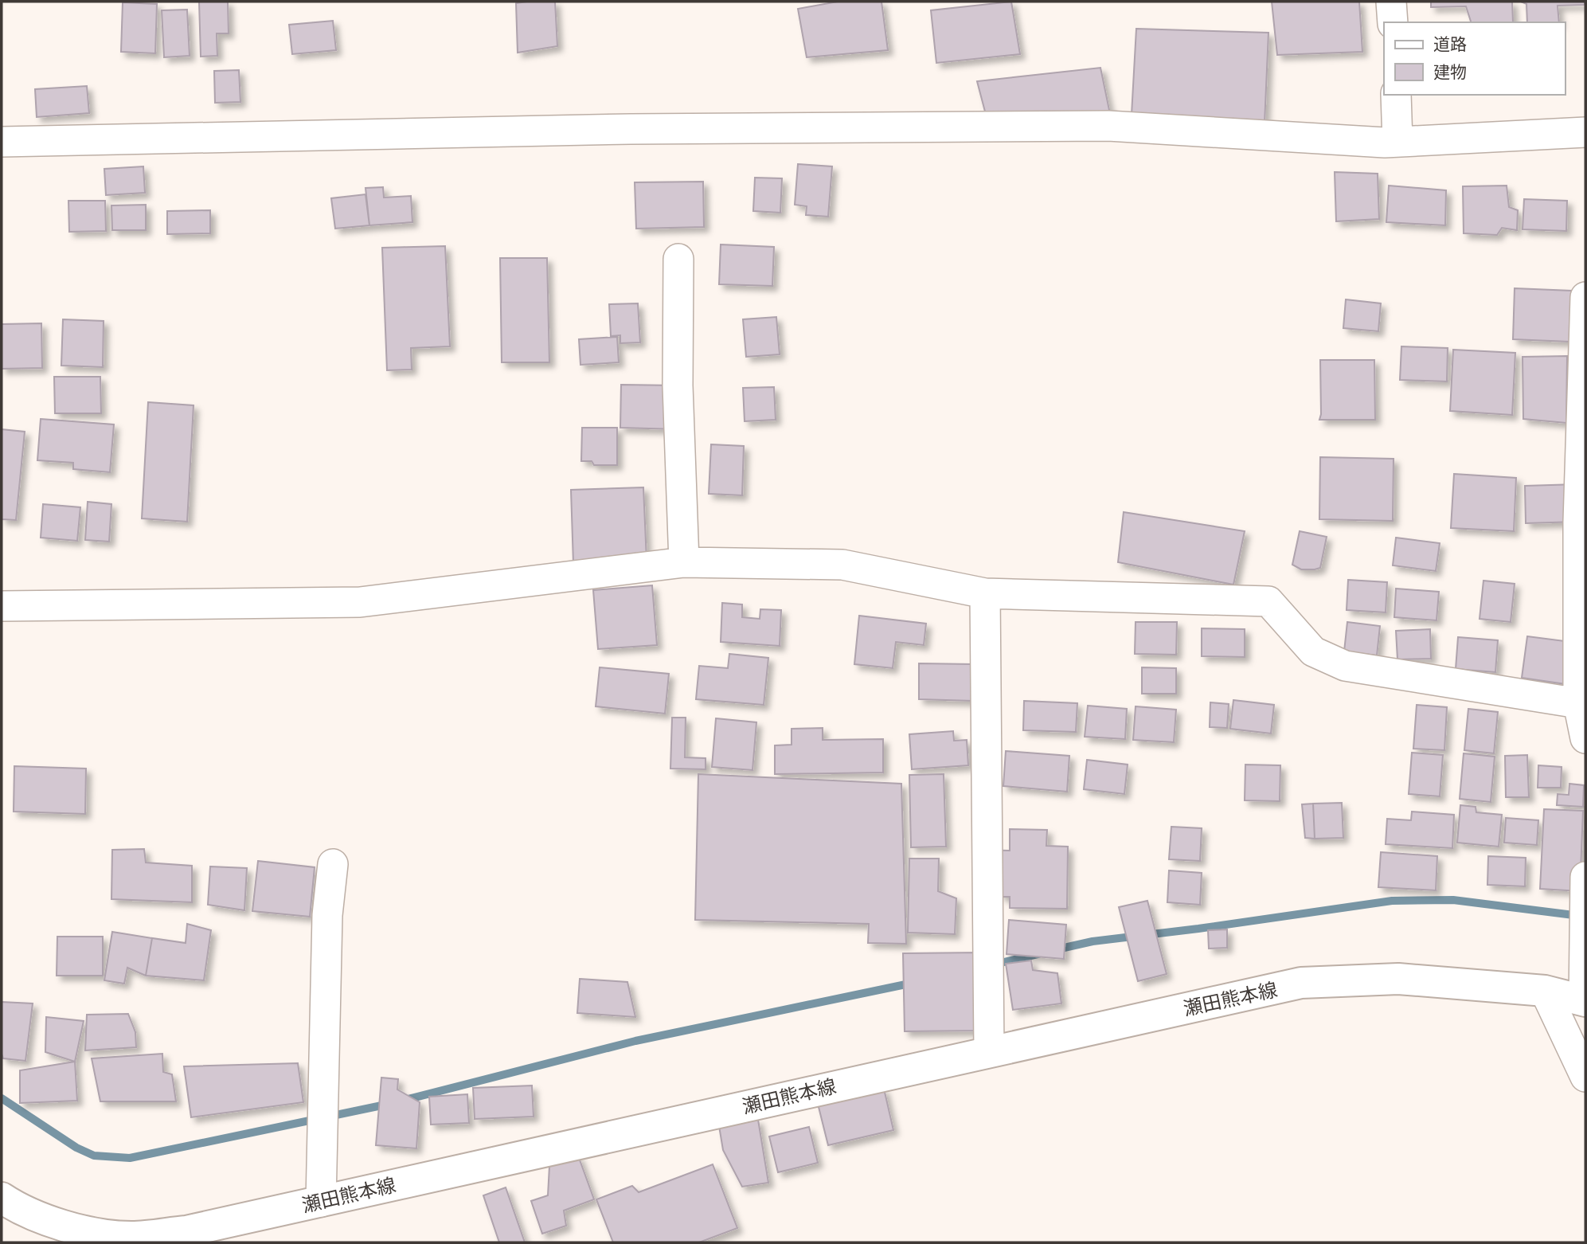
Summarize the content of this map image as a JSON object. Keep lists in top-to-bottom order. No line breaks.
{"streets":{"main road":["瀬田熊本線"]},"legend":["道路","建物"]}
